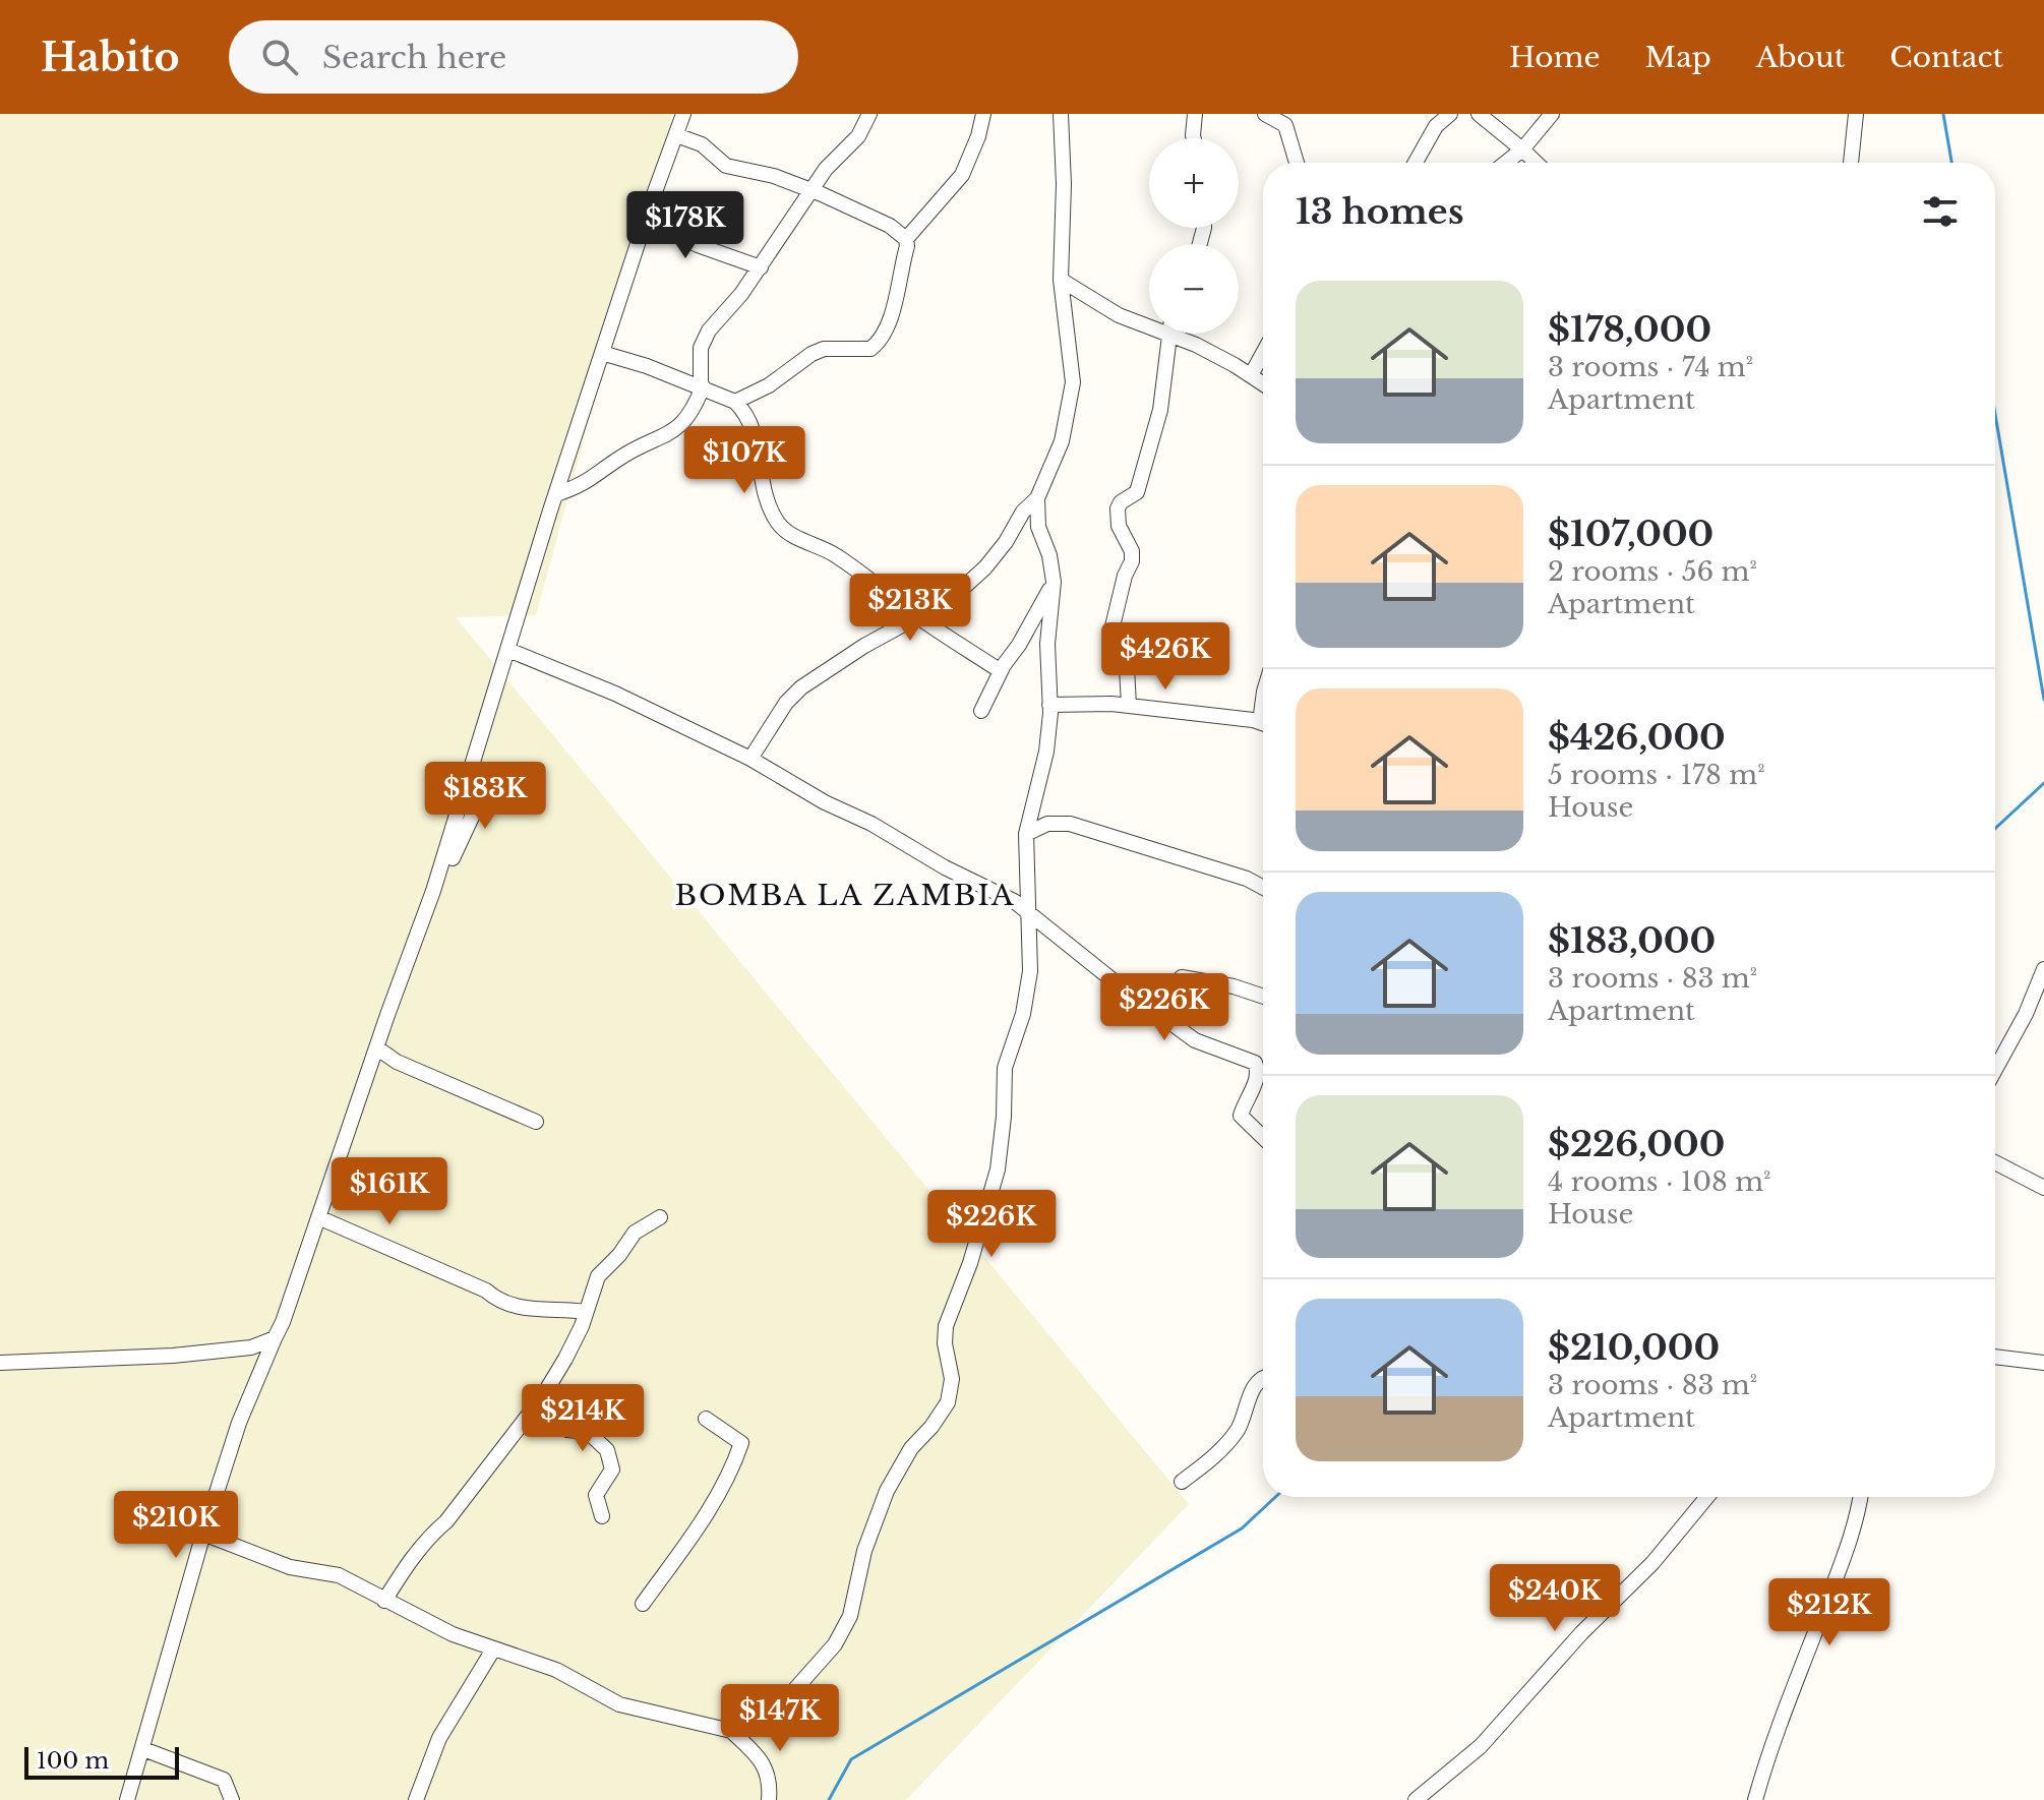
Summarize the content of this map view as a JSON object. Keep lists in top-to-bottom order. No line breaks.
{"districts":["BOMBA LA ZAMBIA"],"scale_bar":"100 m","page":{"header":"Habito","search":"Search here","nav":["Home","Map","About","Contact"],"map_buttons":["+","−"],"heading":"13 homes","price":["$178K","$107K","$213K","$426K","$183K","$226K","$161K","$226K","$214K","$210K","$240K","$212K","$147K"],"list":[{"name":"$178,000","note":"3 rooms · 74 m² · Apartment"},{"name":"$107,000","note":"2 rooms · 56 m² · Apartment"},{"name":"$426,000","note":"5 rooms · 178 m² · House"},{"name":"$183,000","note":"3 rooms · 83 m² · Apartment"},{"name":"$226,000","note":"4 rooms · 108 m² · House"},{"name":"$210,000","note":"3 rooms · 83 m² · Apartment"}],"scale":"100 m"}}
